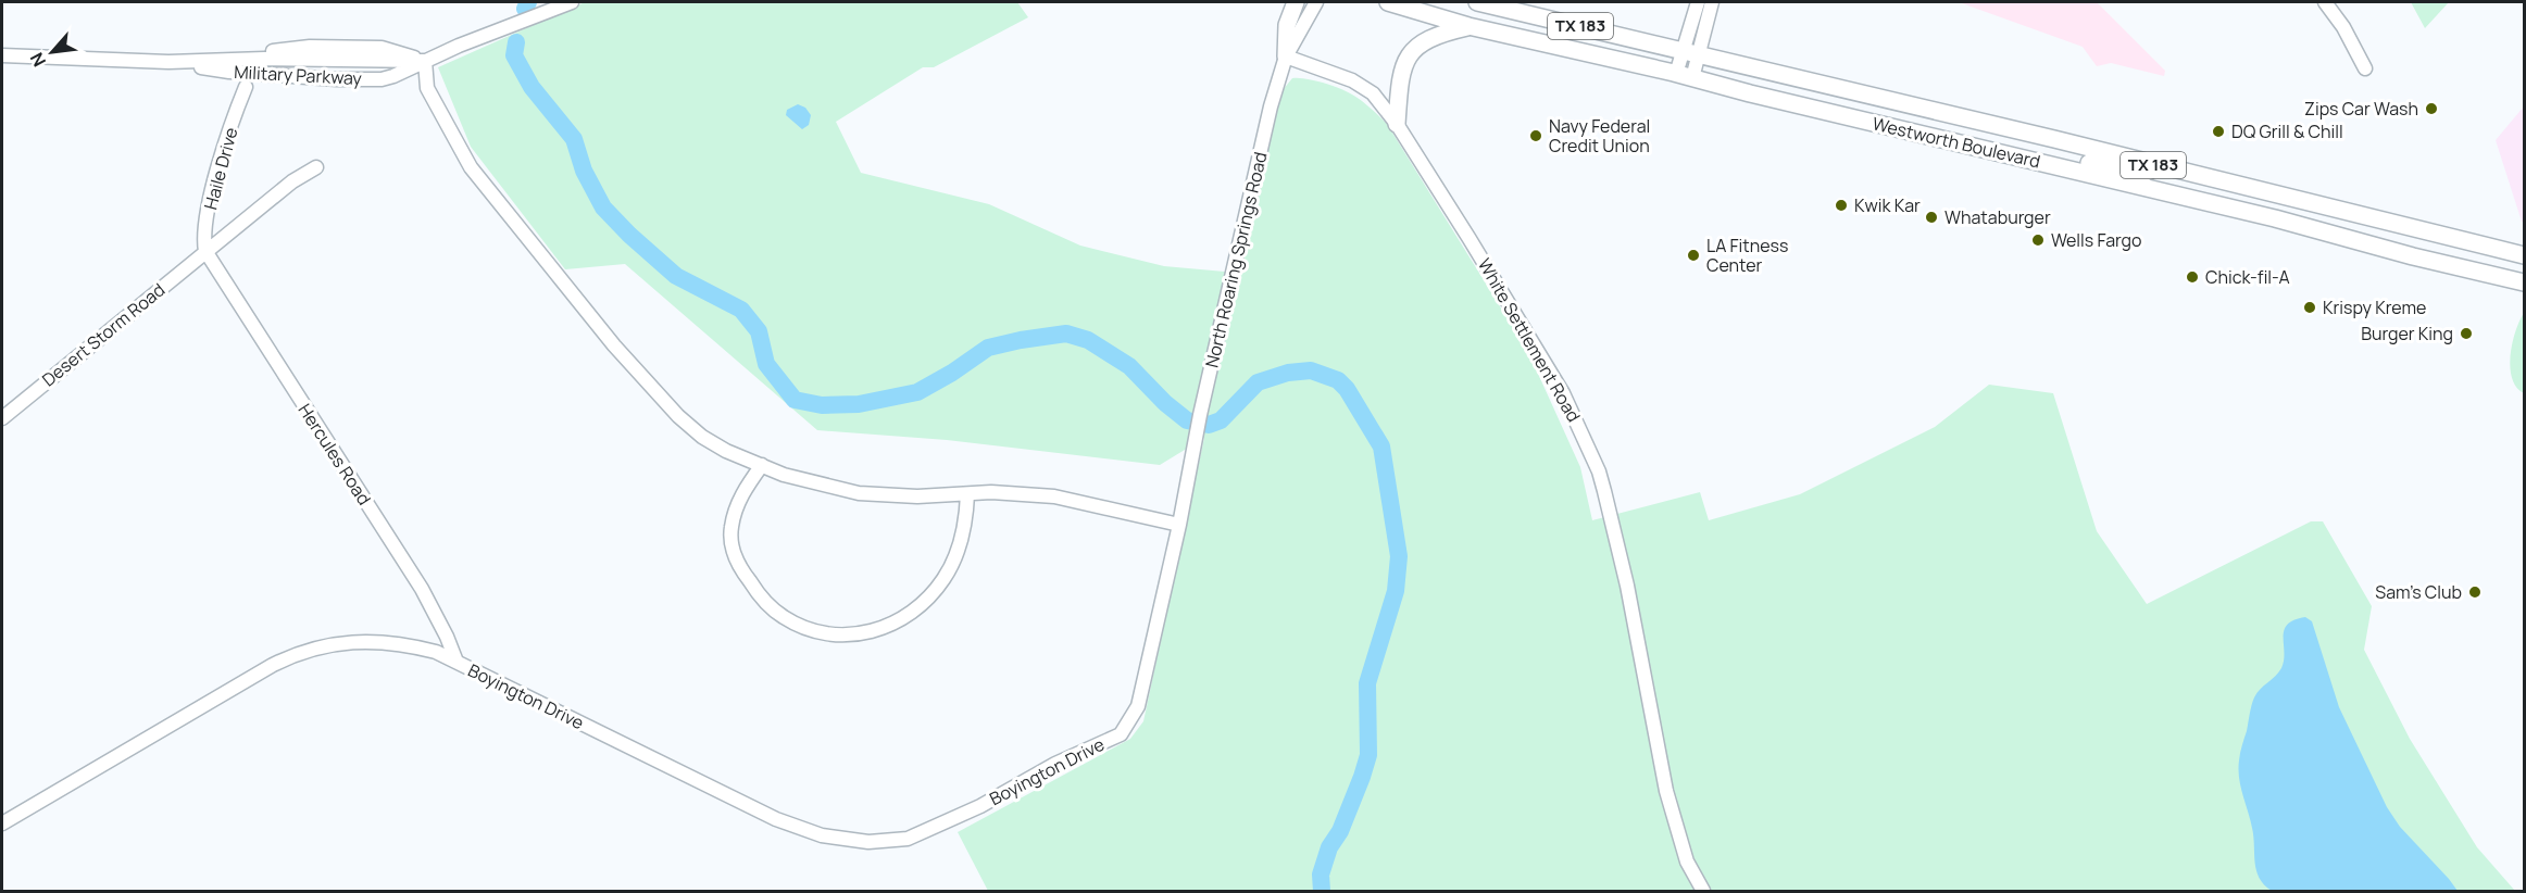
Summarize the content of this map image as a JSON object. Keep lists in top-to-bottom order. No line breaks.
{"streets":{"main road":["TX 183","Westworth Boulevard"],"street":["Military Parkway","Haile Drive","North Roaring Springs Road","Desert Storm Road","White Settlement Road","Hercules Road","Boyington Drive"]},"crossings":[["Haile Drive","Desert Storm Road"],["Haile Drive","Hercules Road"],["North Roaring Springs Road","White Settlement Road"],["North Roaring Springs Road","Boyington Drive"],["Desert Storm Road","Hercules Road"],["Hercules Road","Boyington Drive"]],"places":["Zips Car Wash","DQ Grill & Chill","Navy Federal Credit Union","Kwik Kar","Whataburger","Wells Fargo","LA Fitness Center","Chick-fil-A","Krispy Kreme","Burger King","Sam's Club"],"north":"bottom left"}
